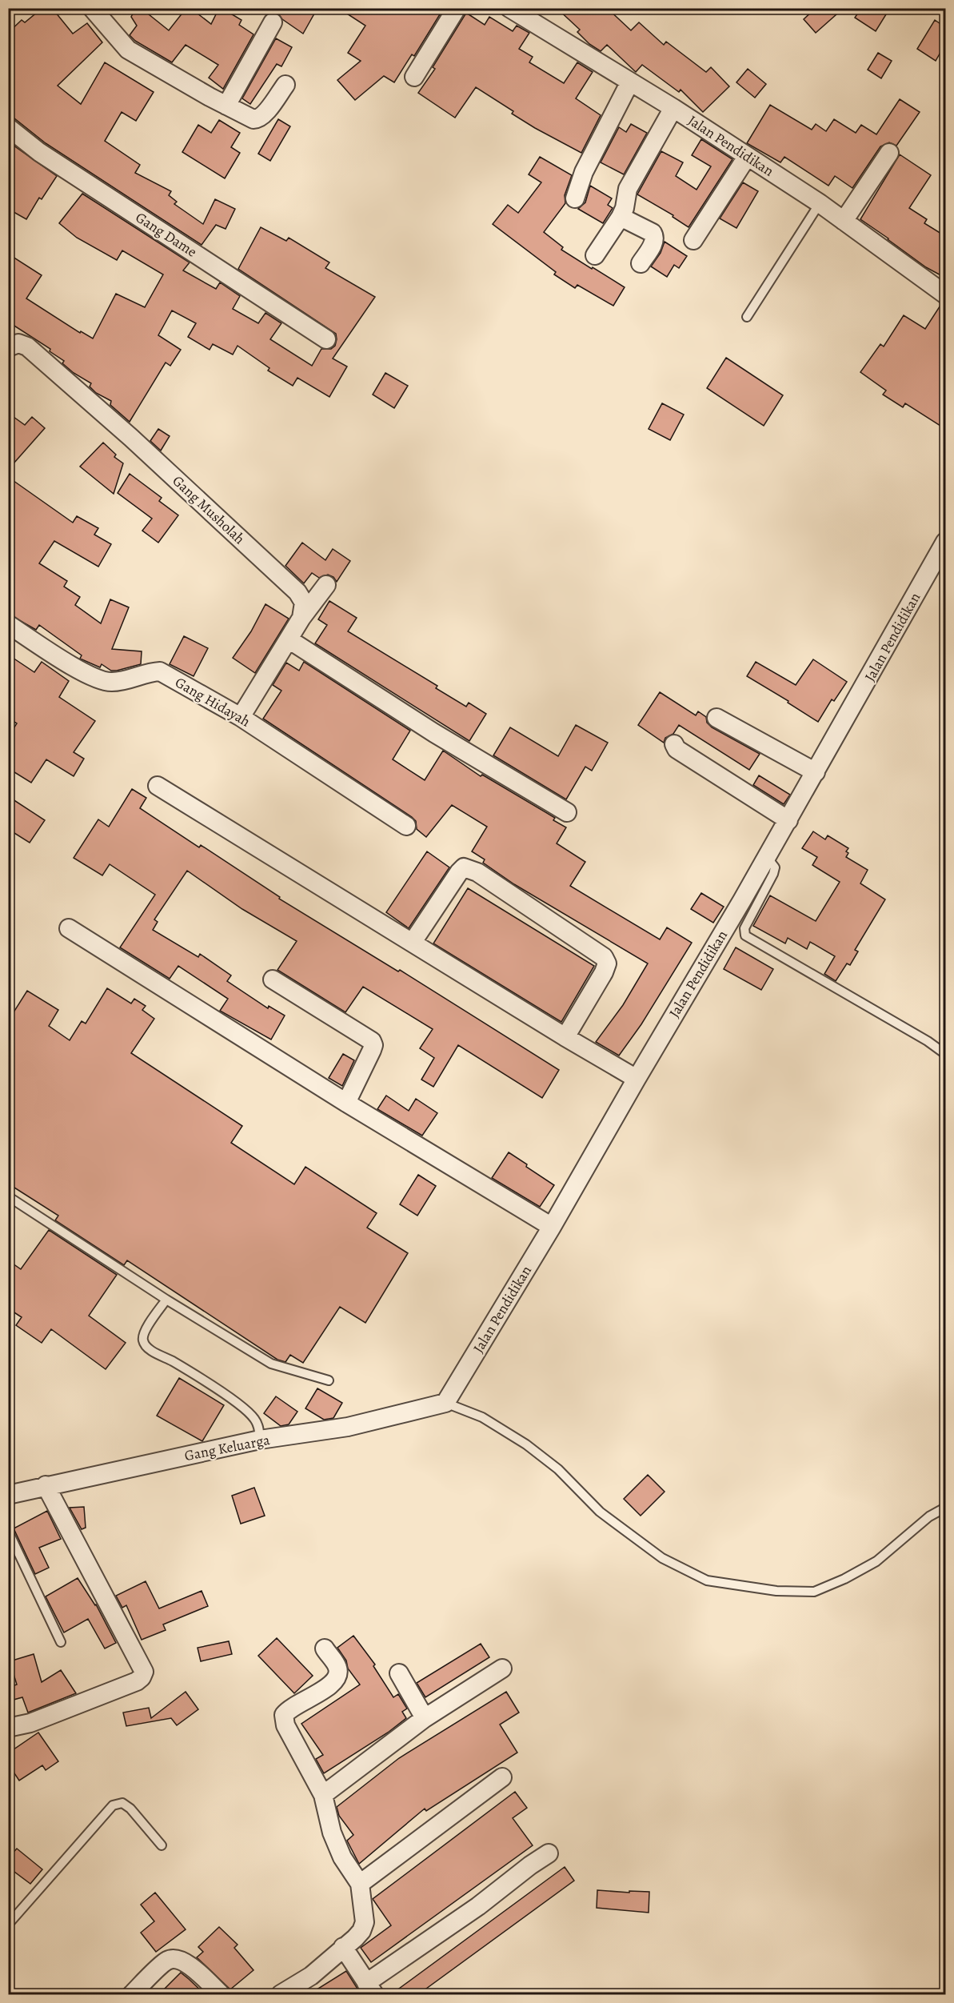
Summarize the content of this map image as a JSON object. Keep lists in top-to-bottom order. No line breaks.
{"streets":{"street":["Jalan Pendidikan","Gang Dame","Gang Musholah","Gang Hidayah","Gang Keluarga"]},"crossings":[["Jalan Pendidikan","Gang Keluarga"]]}
